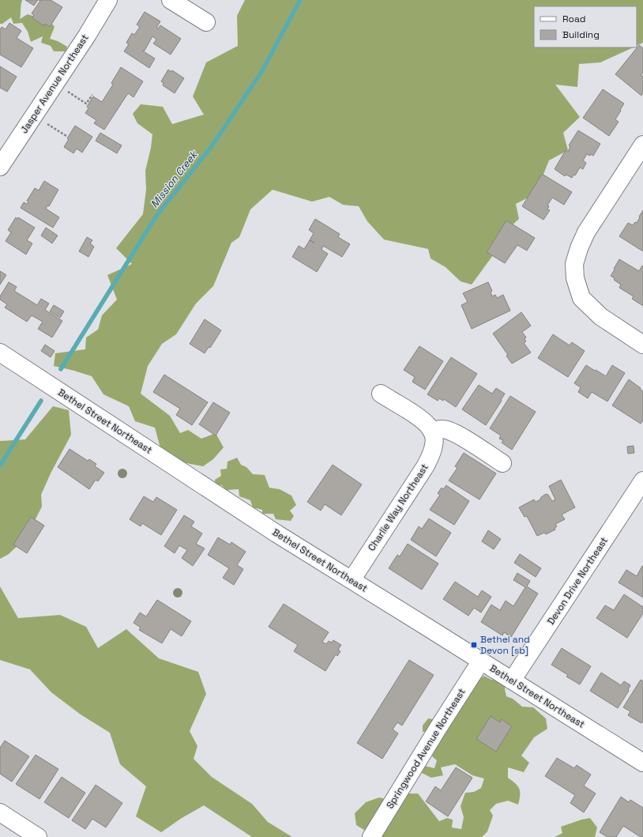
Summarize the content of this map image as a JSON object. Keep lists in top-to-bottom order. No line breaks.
{"streets":{"street":["Jasper Avenue Northeast","Bethel Street Northeast","Charlie Way Northeast","Devon Drive Northeast","Springwood Avenue Northeast"]},"crossings":[["Bethel Street Northeast","Charlie Way Northeast"],["Bethel Street Northeast","Devon Drive Northeast"],["Bethel Street Northeast","Springwood Avenue Northeast"]],"water":["Mission Creek"],"places":{"transit":["Bethel and Devon [sb]"]},"legend":["Road","Building"]}
